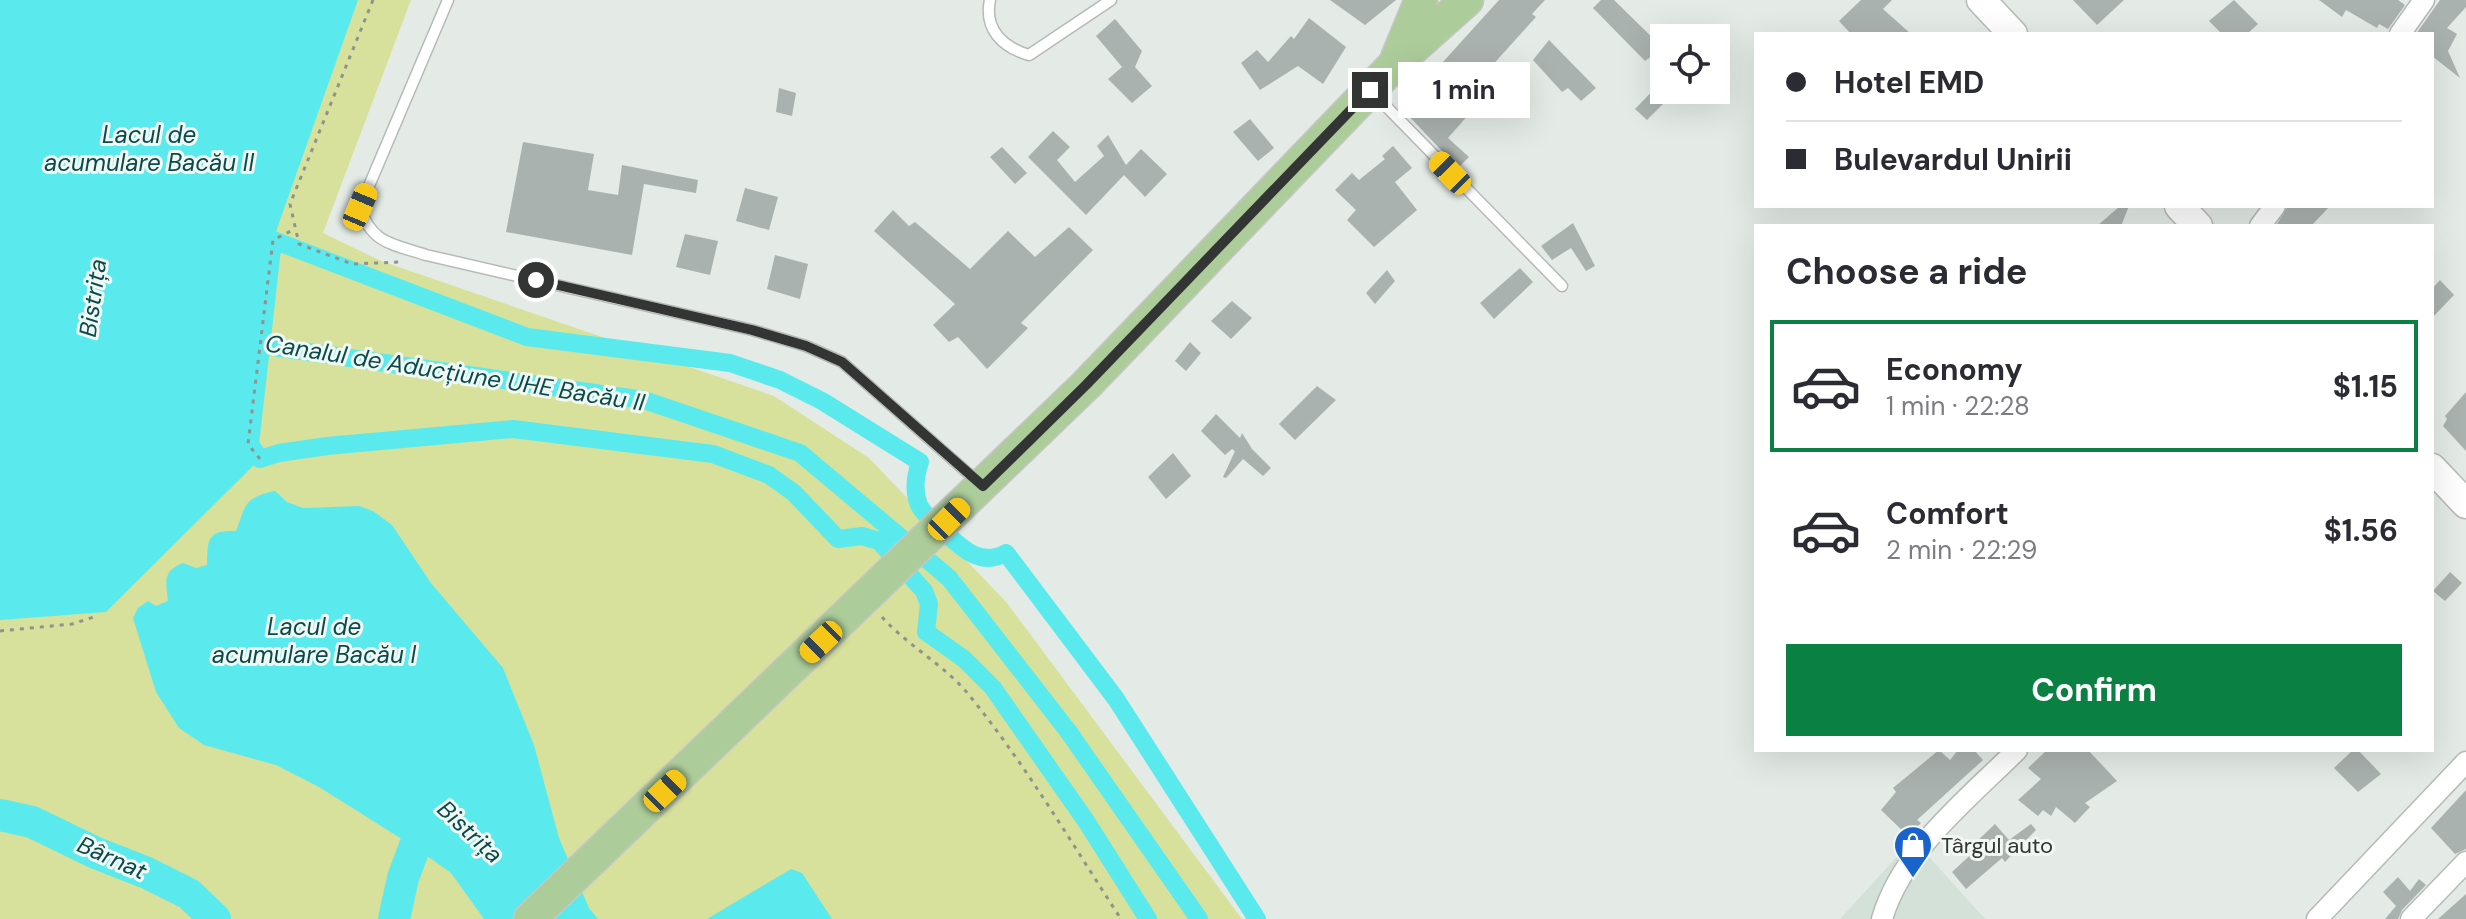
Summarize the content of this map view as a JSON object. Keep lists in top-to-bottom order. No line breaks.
{"water":["Lacul de acumulare Bacău II","Bistrița","Canalul de Aducțiune UHE Bacău II","Lacul de acumulare Bacău I","Bârnat"],"places":{"shop":["Târgul auto"]},"page":{"banner":["Hotel EMD","Bulevardul Unirii"],"bubble":"1 min","heading":"Choose a ride","list":[{"name":"Economy","note":"1 min · 22:28","value":"$1.15"},{"name":"Comfort","note":"2 min · 22:29","value":"$1.56"}],"buttons":"Confirm"}}
